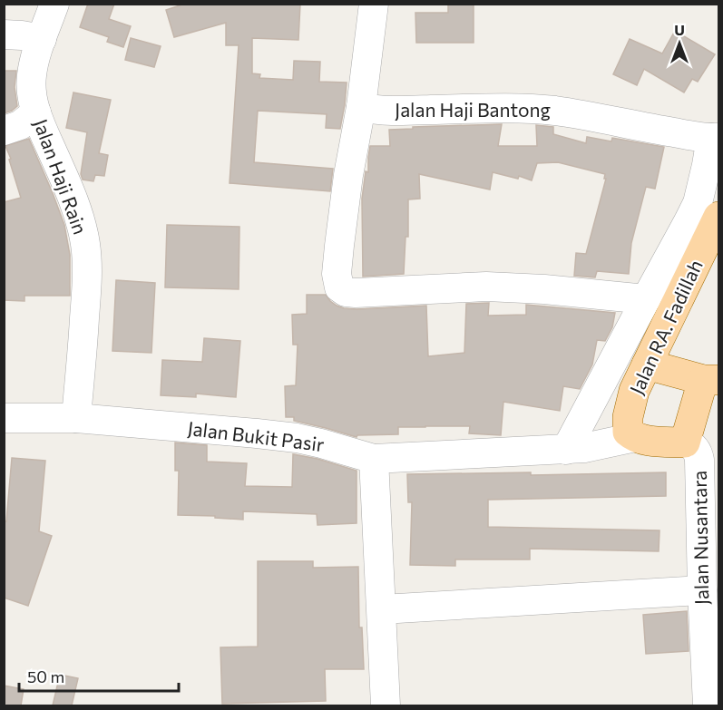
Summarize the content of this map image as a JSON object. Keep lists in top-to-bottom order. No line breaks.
{"streets":{"main road":["Jalan RA. Fadillah","Jalan Nusantara"],"street":["Jalan Haji Bantong","Jalan Haji Rain","Jalan Bukit Pasir"]},"crossings":[["Jalan Haji Rain","Jalan Bukit Pasir"],["Jalan RA. Fadillah","Jalan Bukit Pasir"],["Jalan RA. Fadillah","Jalan Nusantara"],["Jalan Bukit Pasir","Jalan Nusantara"]],"scale_bar":"50 m","north":"top"}
